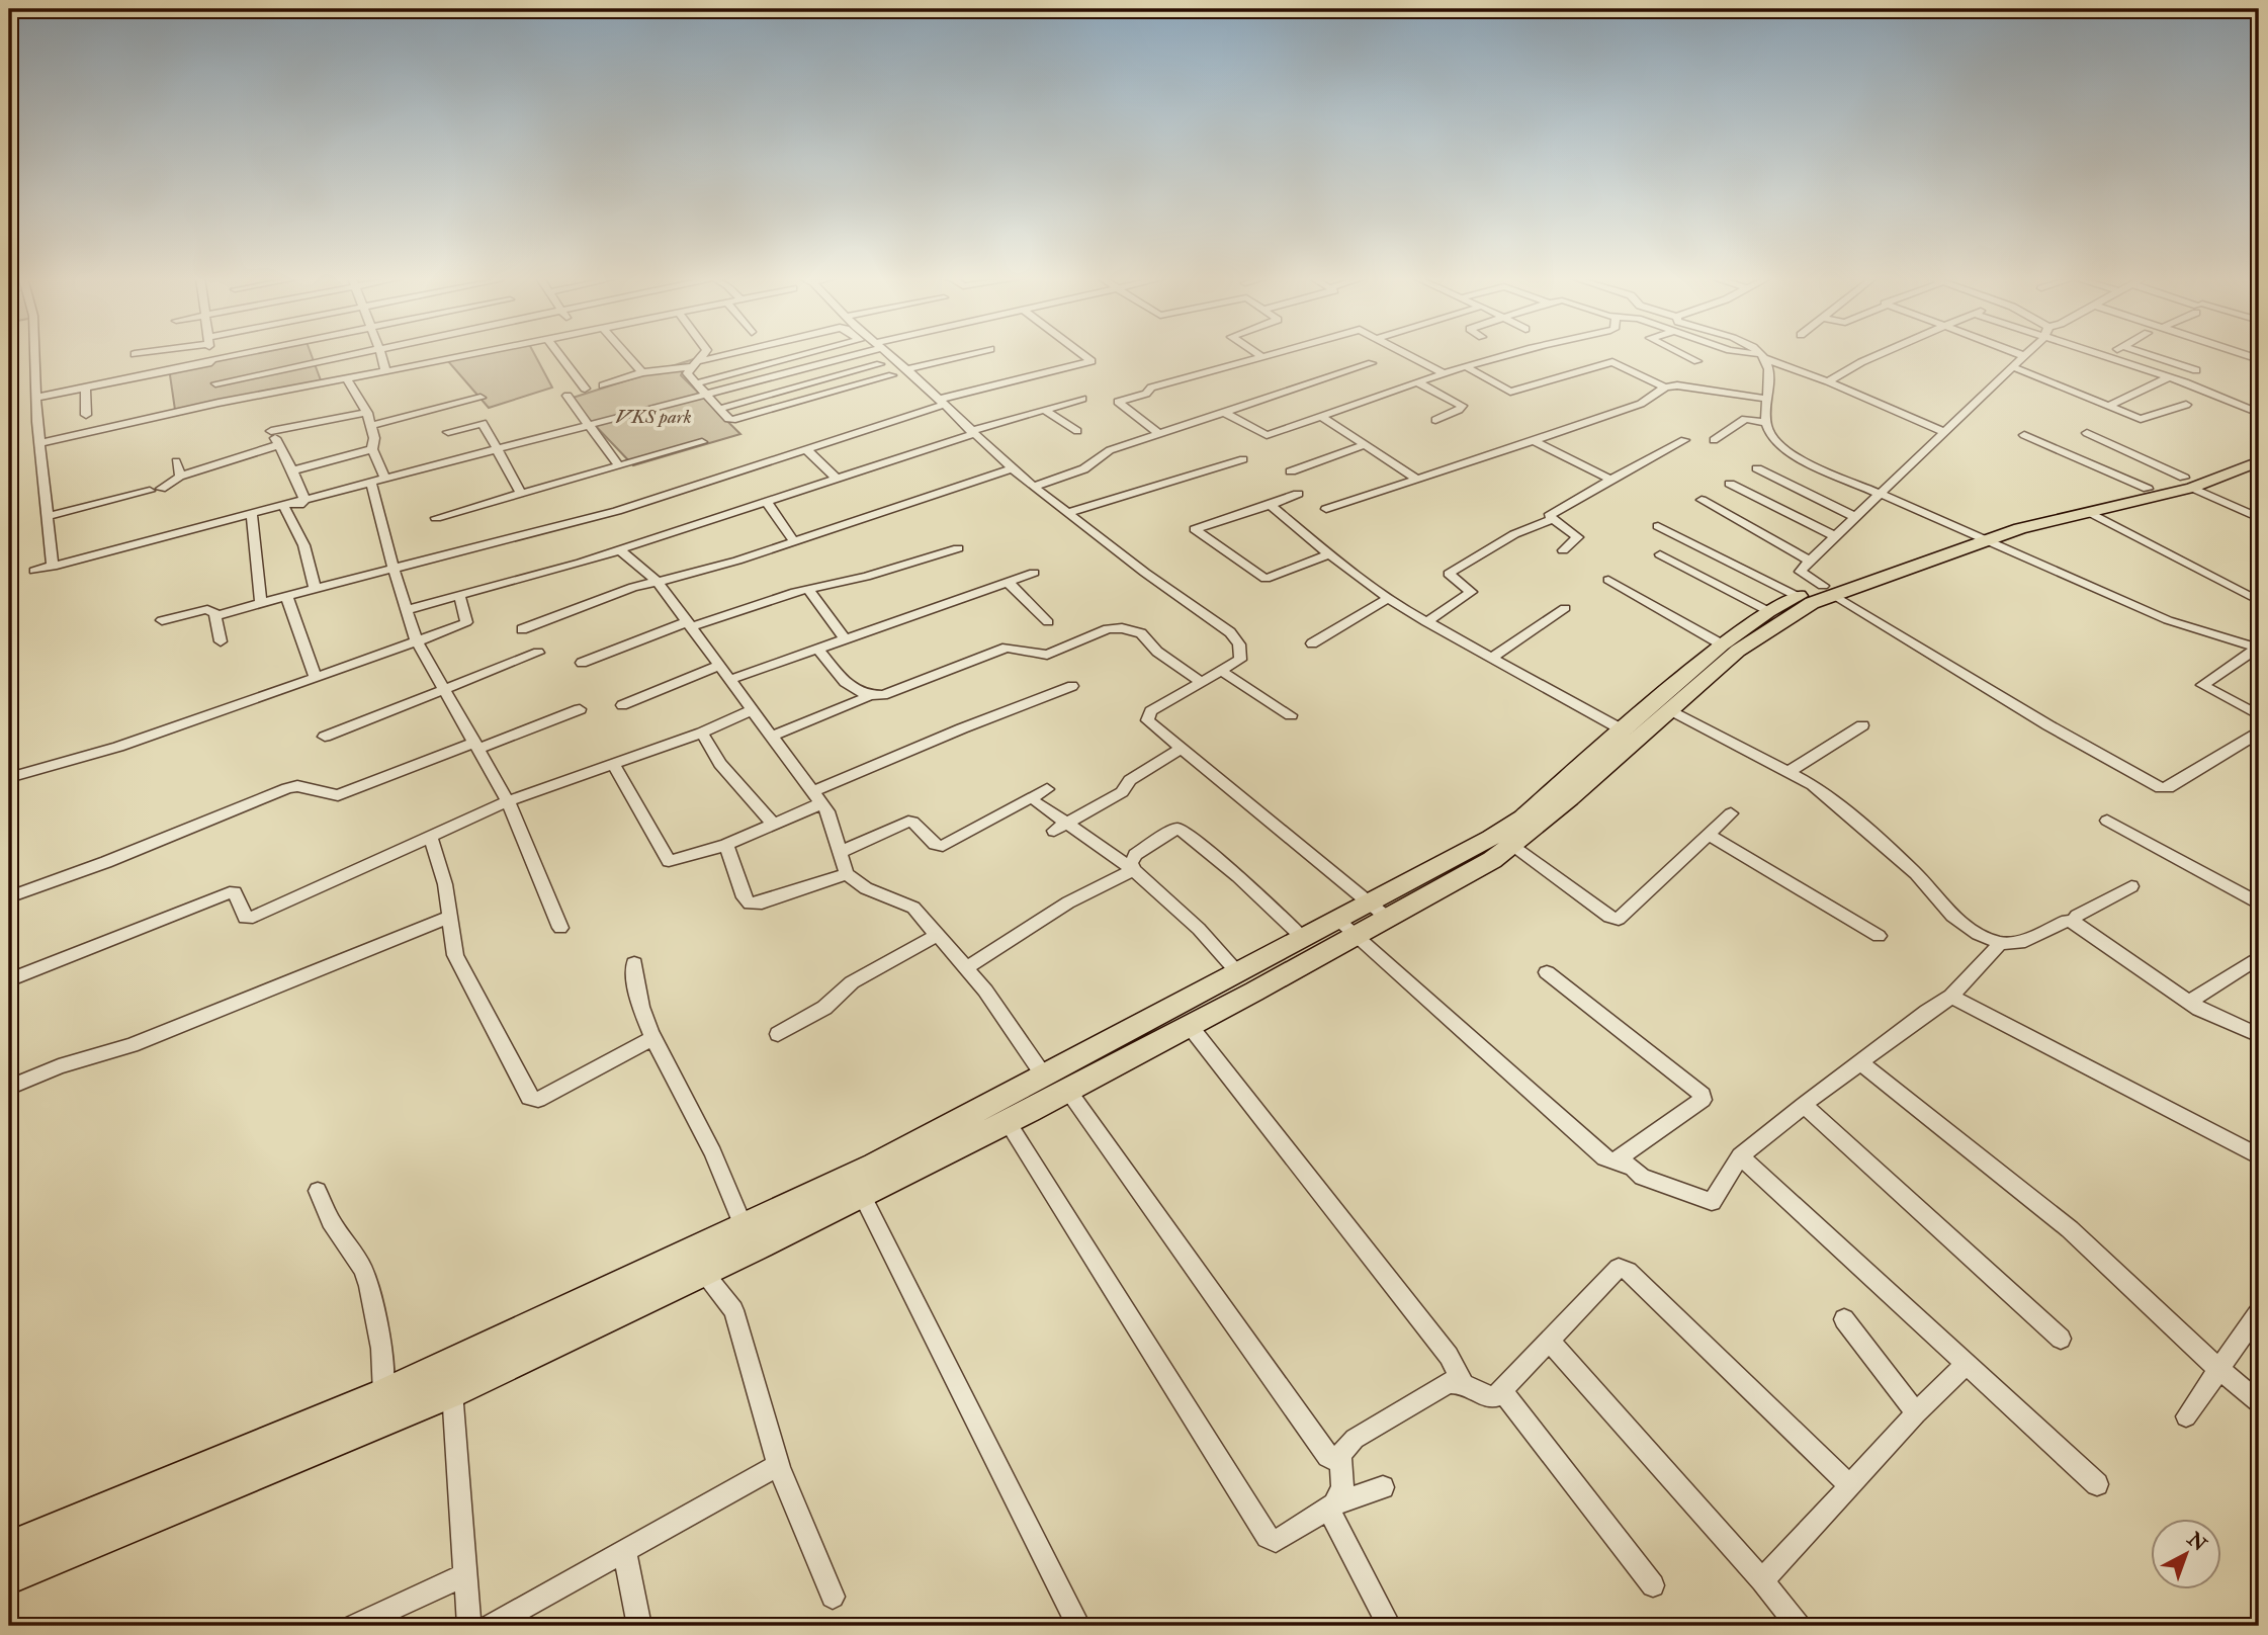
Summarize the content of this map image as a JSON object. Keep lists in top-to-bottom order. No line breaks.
{"parks":["VKS park"],"north":"top right"}
